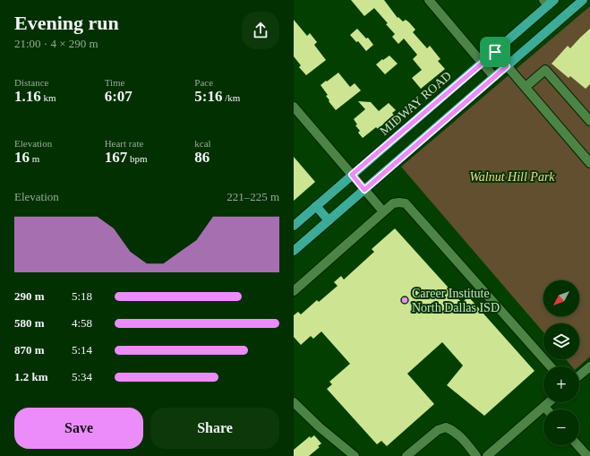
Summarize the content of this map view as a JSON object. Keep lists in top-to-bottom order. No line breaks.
{"streets":{"main road":["MIDWAY ROAD"]},"parks":["Walnut Hill Park"],"places":["Career Institute North Dallas ISD"],"north":"bottom left","page":{"heading":["Evening run","21:00 · 4 × 290 m"],"stats":[["Distance","1.16 km"],["Time","6:07"],["Pace","5:16 /km"],["Elevation","16 m"],["Heart rate","167 bpm"],["kcal","86"]],"chart":["Elevation","221–225 m"],"map_buttons":["+","−"],"list":[{"name":"290 m","note":"5:18"},{"name":"580 m","note":"4:58"},{"name":"870 m","note":"5:14"},{"name":"1.2 km","note":"5:34"}],"buttons":["Save","Share"]}}
